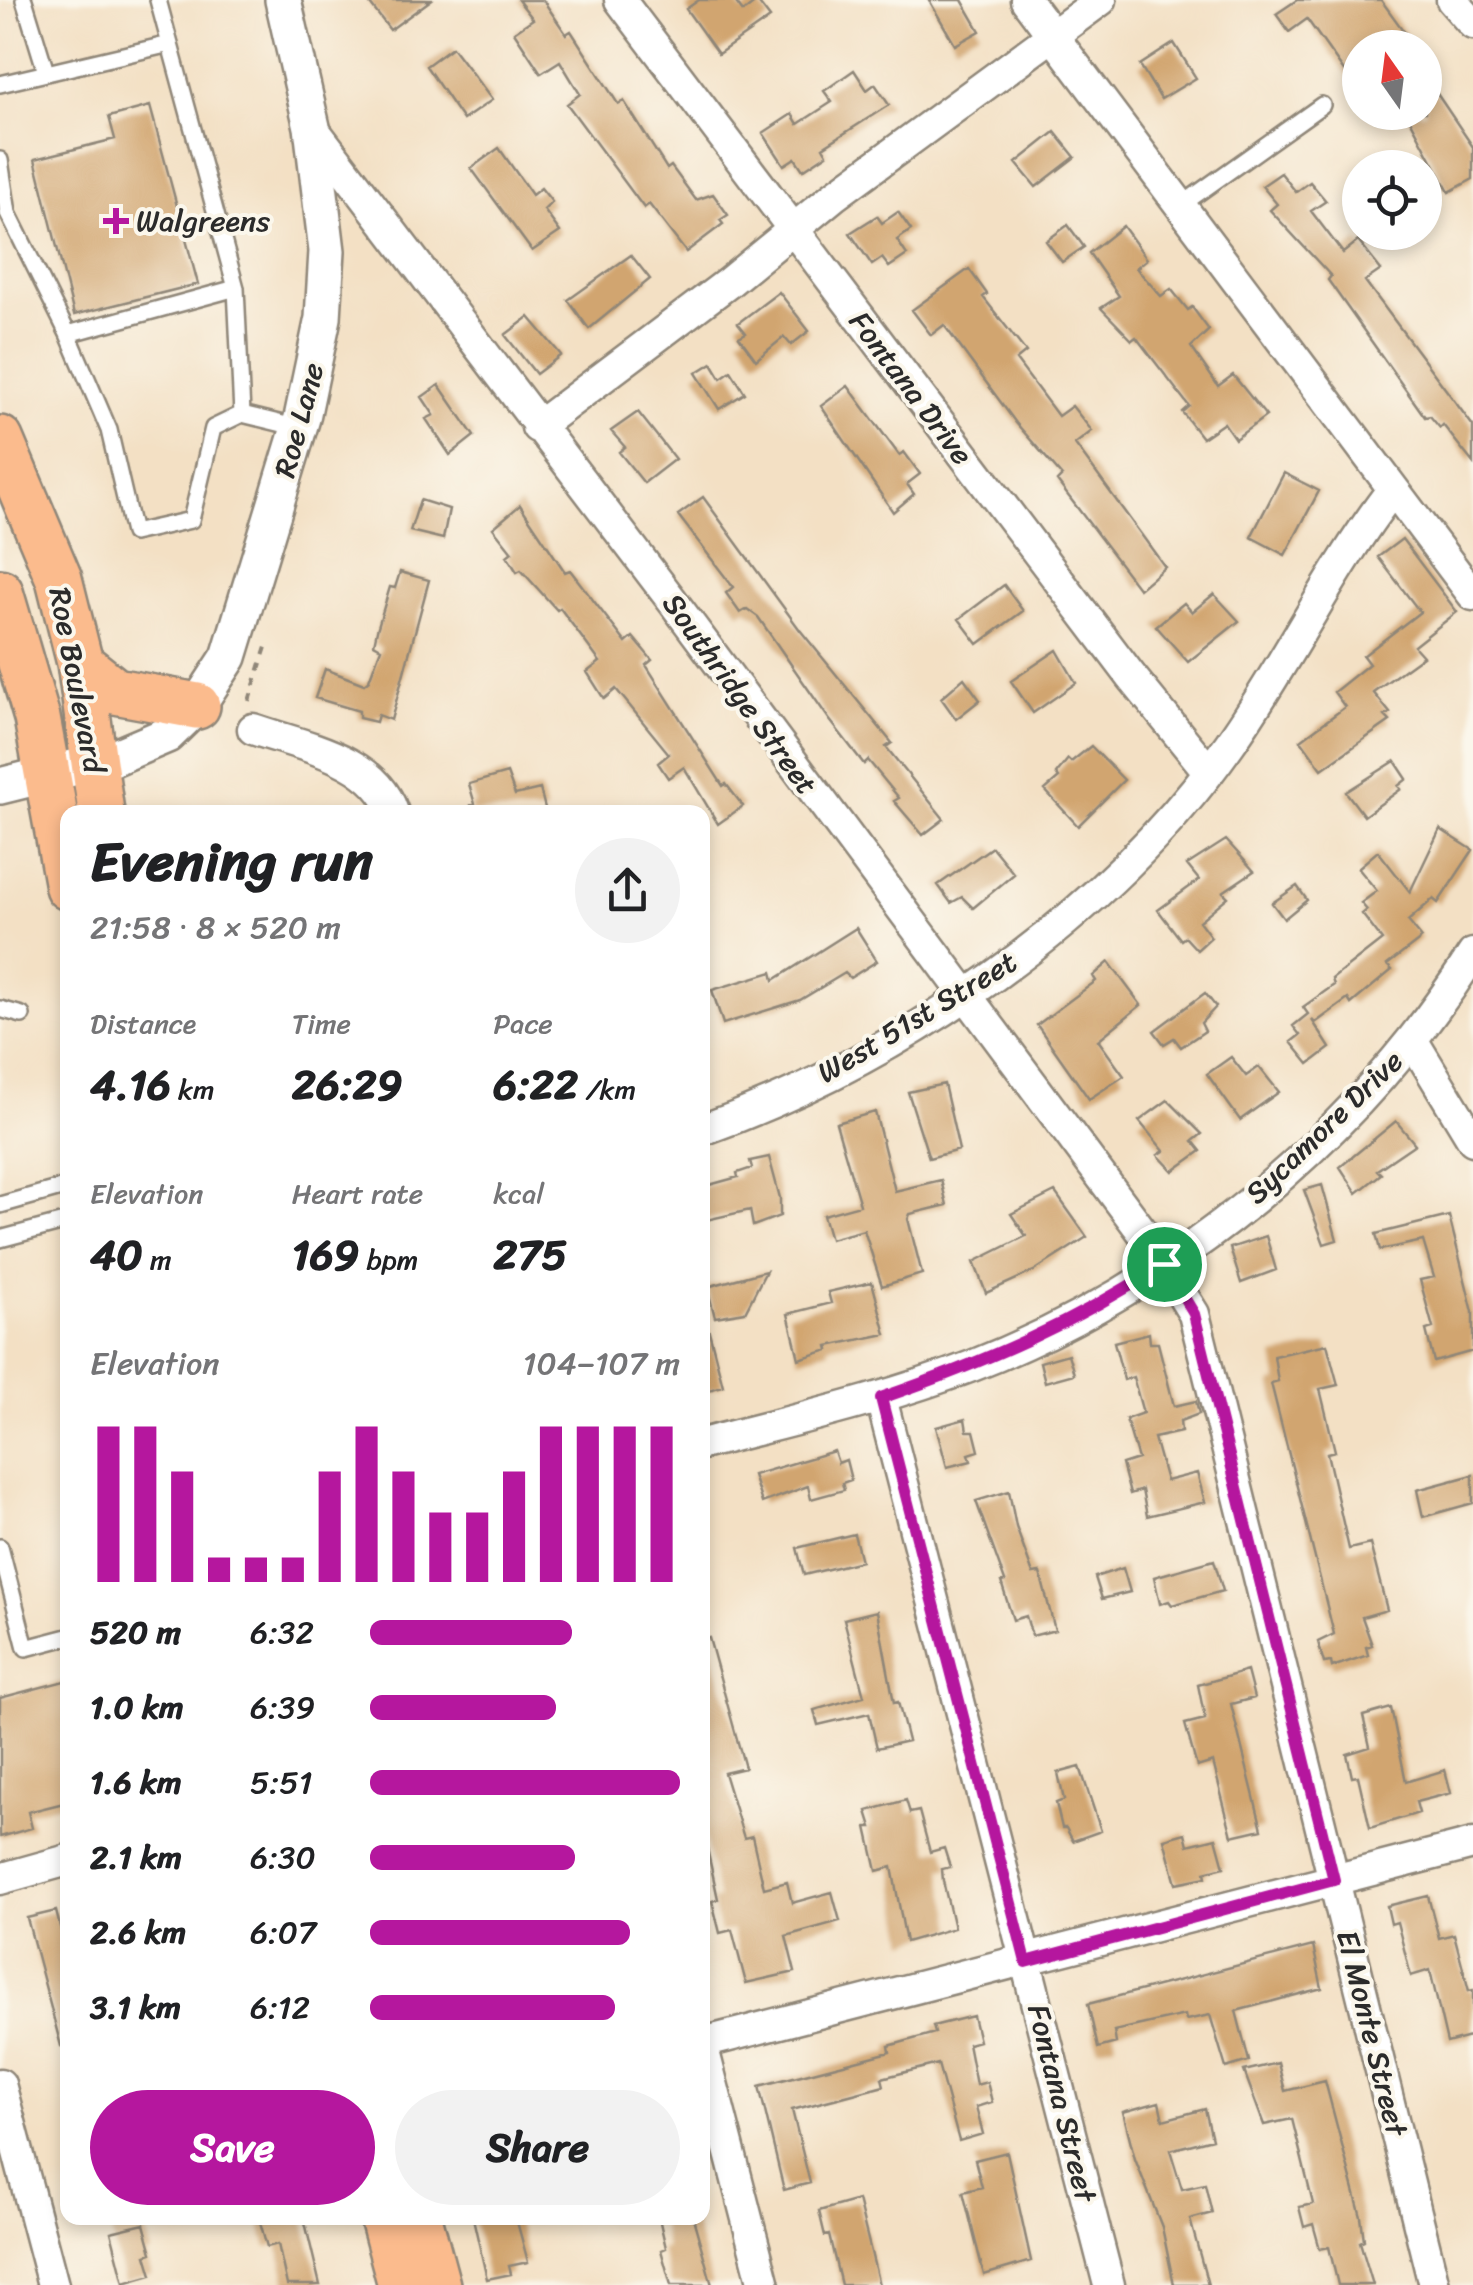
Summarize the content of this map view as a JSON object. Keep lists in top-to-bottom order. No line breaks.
{"streets":{"main road":["Roe Boulevard"],"street":["Fontana Drive","Roe Lane","Southridge Street","West 51st Street","Sycamore Drive","El Monte Street","Fontana Street"]},"crossings":[["Fontana Drive","West 51st Street"],["Roe Lane","Roe Boulevard"],["Roe Lane","Southridge Street"],["Southridge Street","West 51st Street"],["Southridge Street","Sycamore Drive"],["Southridge Street","El Monte Street"],["Sycamore Drive","El Monte Street"],["Sycamore Drive","Fontana Street"]],"places":{"health":["Walgreens"]},"north":"top","page":{"heading":["Evening run","21:58 · 8 × 520 m"],"stats":[["Distance","4.16 km"],["Time","26:29"],["Pace","6:22 /km"],["Elevation","40 m"],["Heart rate","169 bpm"],["kcal","275"]],"chart":["Elevation","104–107 m"],"list":[{"name":"520 m","note":"6:32"},{"name":"1.0 km","note":"6:39"},{"name":"1.6 km","note":"5:51"},{"name":"2.1 km","note":"6:30"},{"name":"2.6 km","note":"6:07"},{"name":"3.1 km","note":"6:12"}],"buttons":["Save","Share"]}}
